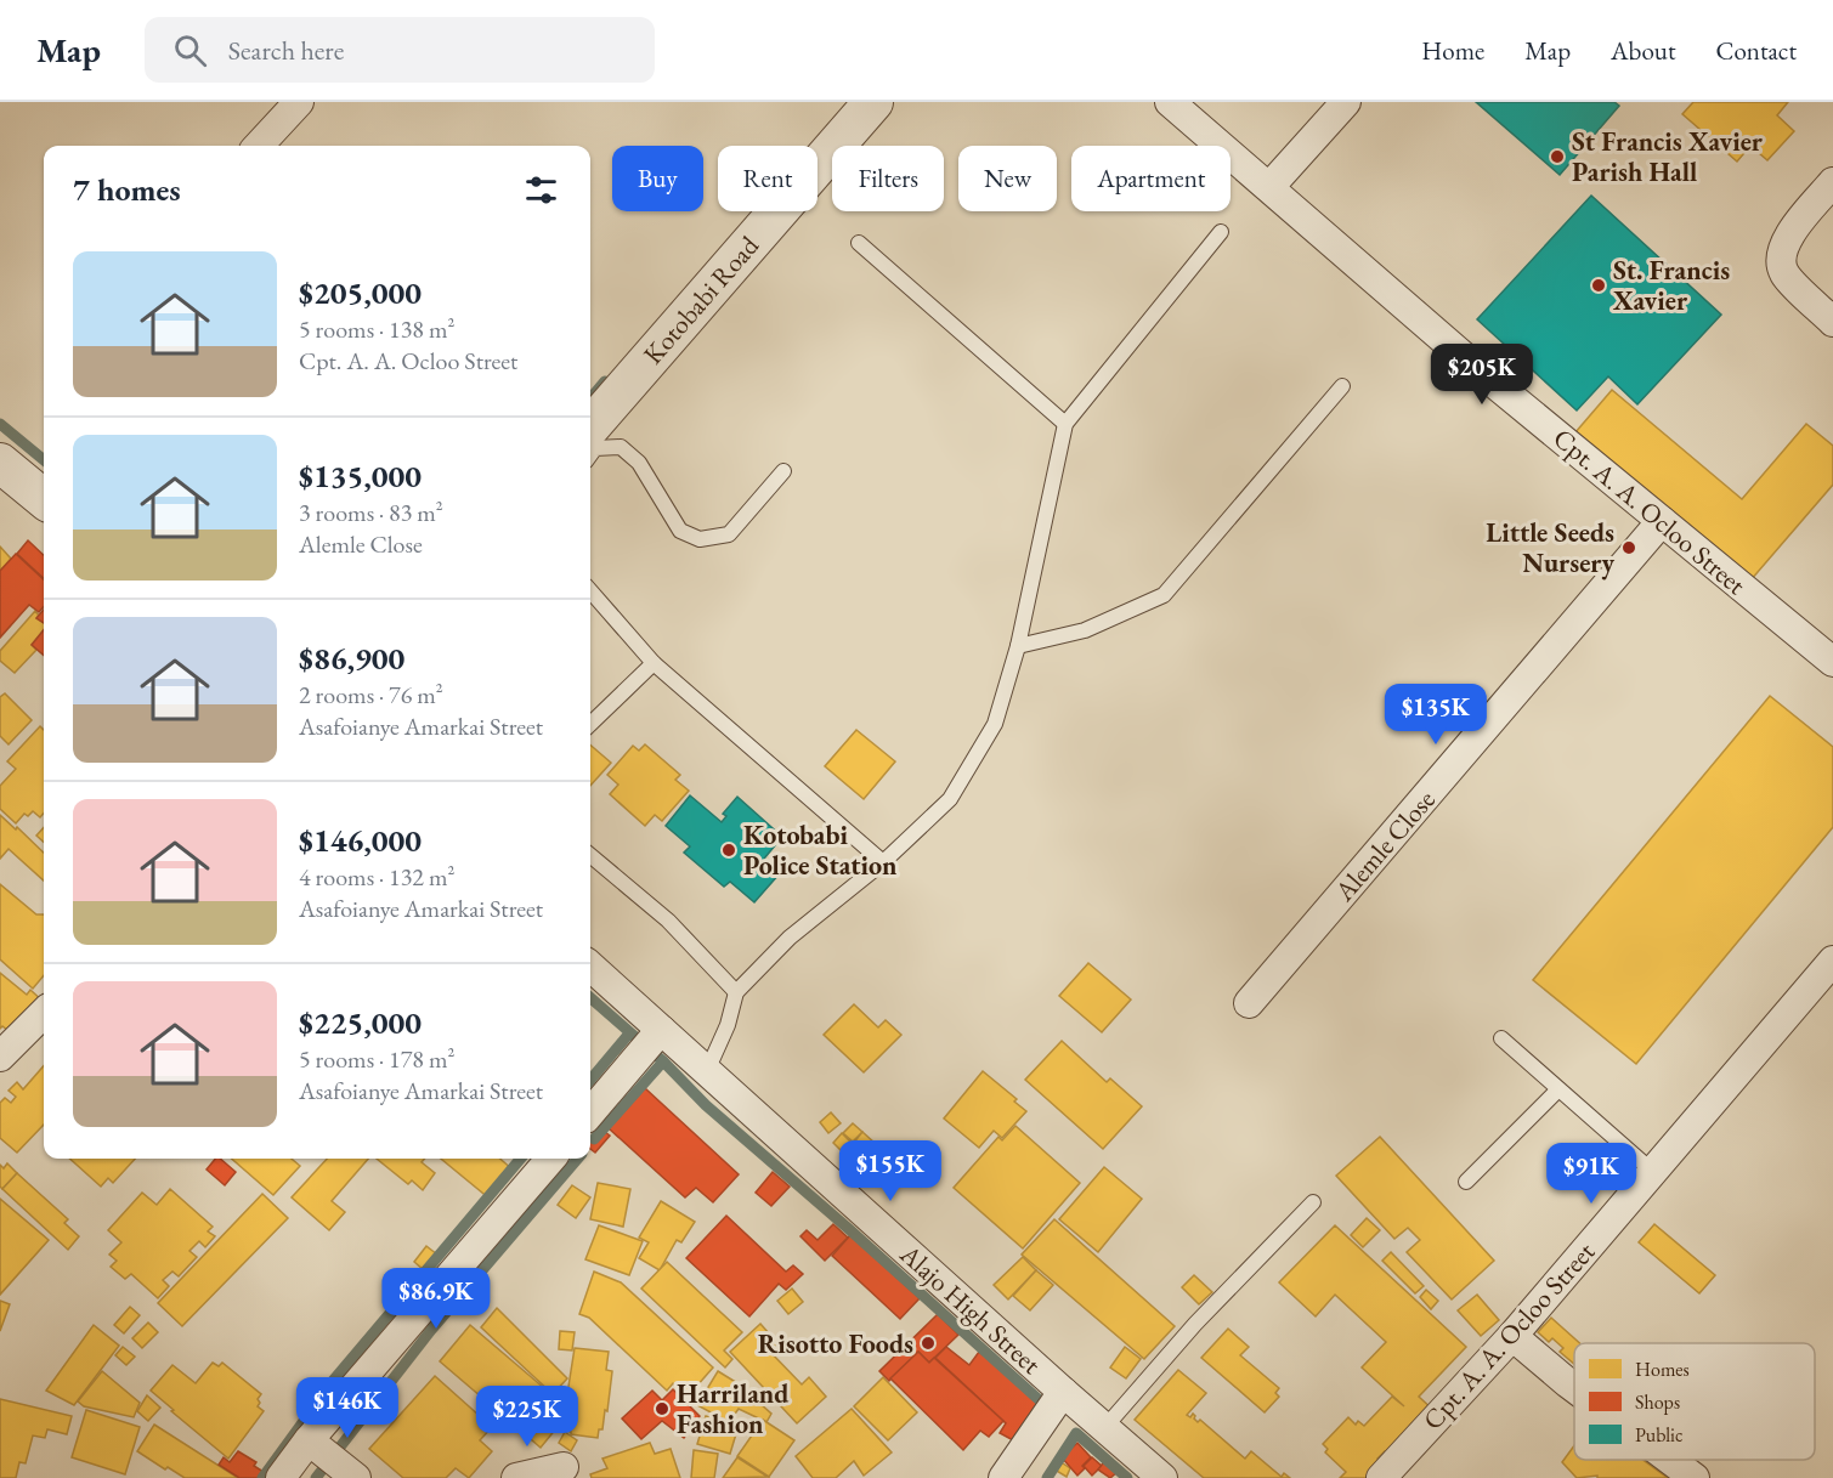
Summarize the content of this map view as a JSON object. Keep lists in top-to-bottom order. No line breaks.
{"streets":{"street":["Kotobabi Road","Cpt. A. A. Ocloo Street","Alemle Close","Alajo High Street"]},"crossings":[["Cpt. A. A. Ocloo Street","Alemle Close"]],"places":["St Francis Xavier Parish Hall","St. Francis Xavier","Little Seeds Nursery","Kotobabi Police Station","Risotto Foods","Harriland Fashion"],"legend":["Homes","Shops","Public"],"page":{"header":"Map","search":"Search here","nav":["Home","Map","About","Contact"],"chip":["Buy","Rent","Filters","New","Apartment"],"heading":"7 homes","list":[{"name":"$205,000","note":"5 rooms · 138 m² · Cpt. A. A. Ocloo Street"},{"name":"$135,000","note":"3 rooms · 83 m² · Alemle Close"},{"name":"$86,900","note":"2 rooms · 76 m² · Asafoianye Amarkai Street"},{"name":"$146,000","note":"4 rooms · 132 m² · Asafoianye Amarkai Street"},{"name":"$225,000","note":"5 rooms · 178 m² · Asafoianye Amarkai Street"}],"price":["$205K","$135K","$155K","$91K","$86.9K","$146K","$225K"]}}
